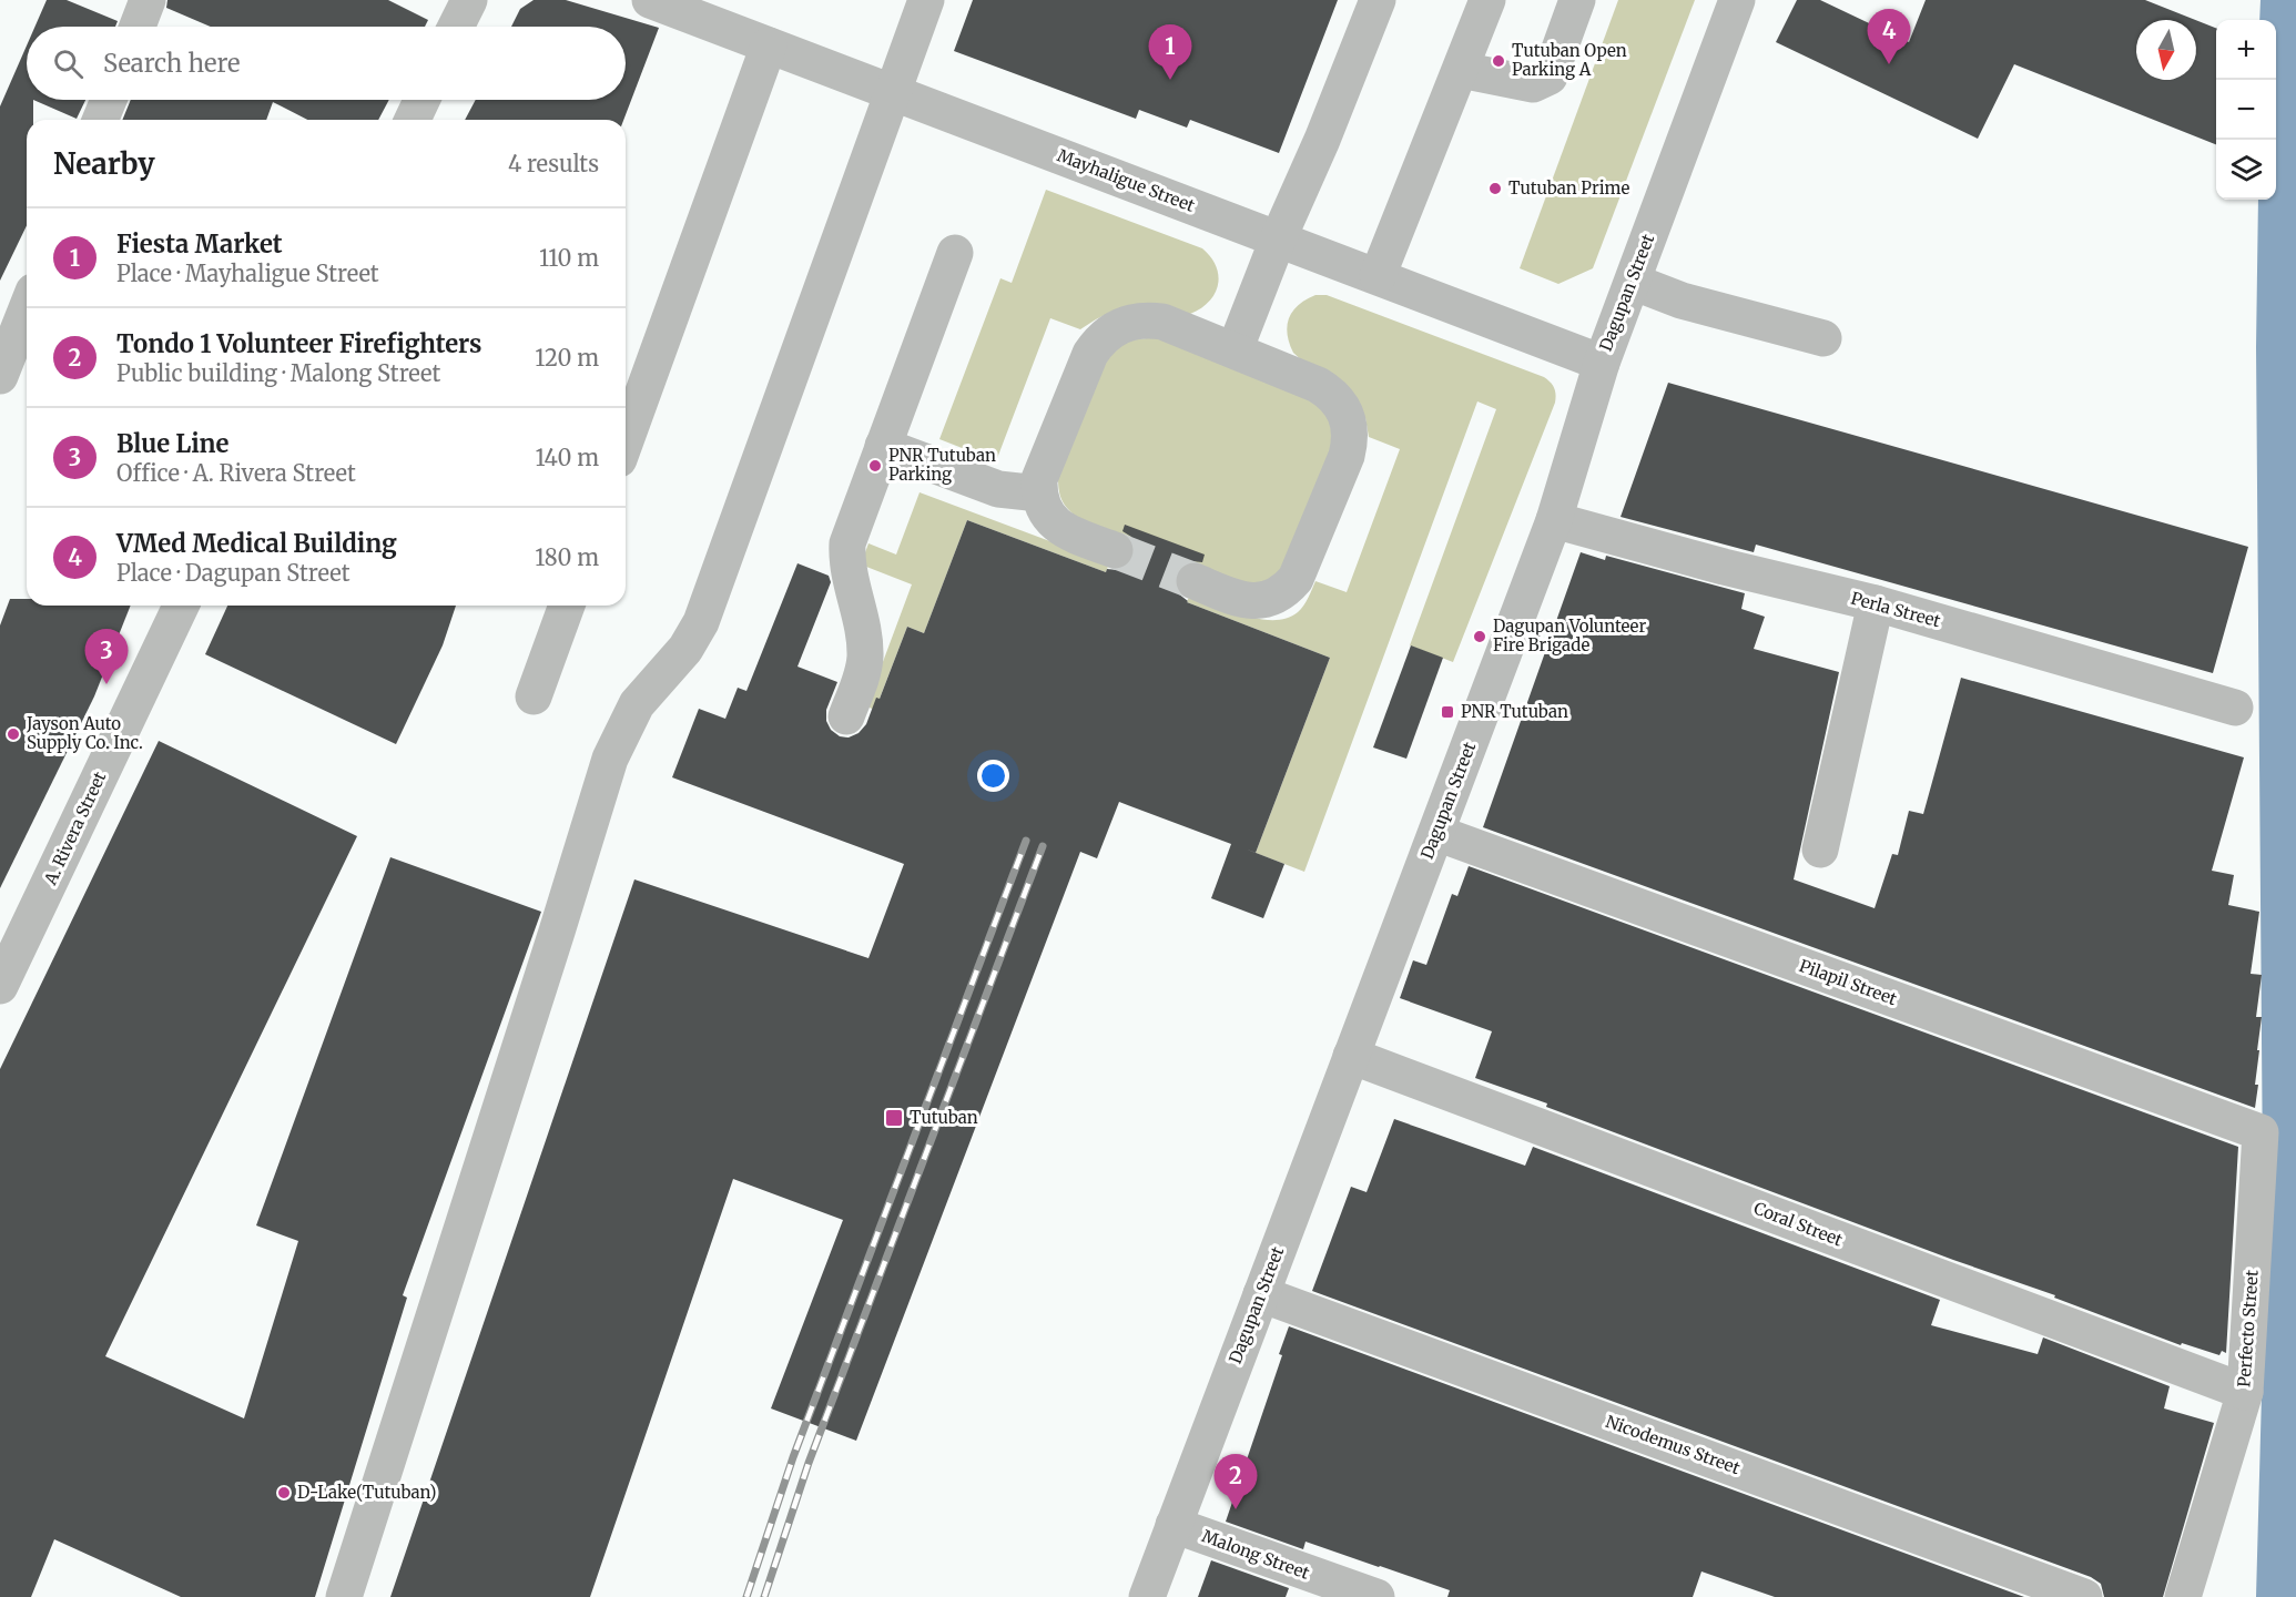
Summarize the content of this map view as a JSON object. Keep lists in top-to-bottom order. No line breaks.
{"streets":{"street":["Mayhaligue Street","Dagupan Street","Perla Street","A. Rivera Street","Pilapil Street","Coral Street","Perfecto Street","Nicodemus Street","Malong Street"]},"crossings":[["Mayhaligue Street","Dagupan Street"],["Dagupan Street","Perla Street"],["Dagupan Street","Pilapil Street"],["Dagupan Street","Coral Street"],["Dagupan Street","Nicodemus Street"],["Dagupan Street","Malong Street"],["Pilapil Street","Perfecto Street"],["Coral Street","Perfecto Street"]],"places":{"other":["Tutuban Open Parking A","Tutuban Prime","PNR Tutuban Parking","Dagupan Volunteer Fire Brigade","Jayson Auto Supply Co. Inc.","D-Lake(Tutuban)"],"transit":["PNR Tutuban","Tutuban"]},"north":"bottom","page":{"pins":["4","1","3","2"],"map_buttons":["+","−"],"search":"Search here","heading":["Nearby","4 results"],"list":[{"mark":"1","name":"Fiesta Market","note":"Place · Mayhaligue Street","value":"110 m"},{"mark":"2","name":"Tondo 1 Volunteer Firefighters","note":"Public building · Malong Street","value":"120 m"},{"mark":"3","name":"Blue Line","note":"Office · A. Rivera Street","value":"140 m"},{"mark":"4","name":"VMed Medical Building","note":"Place · Dagupan Street","value":"180 m"}]}}
